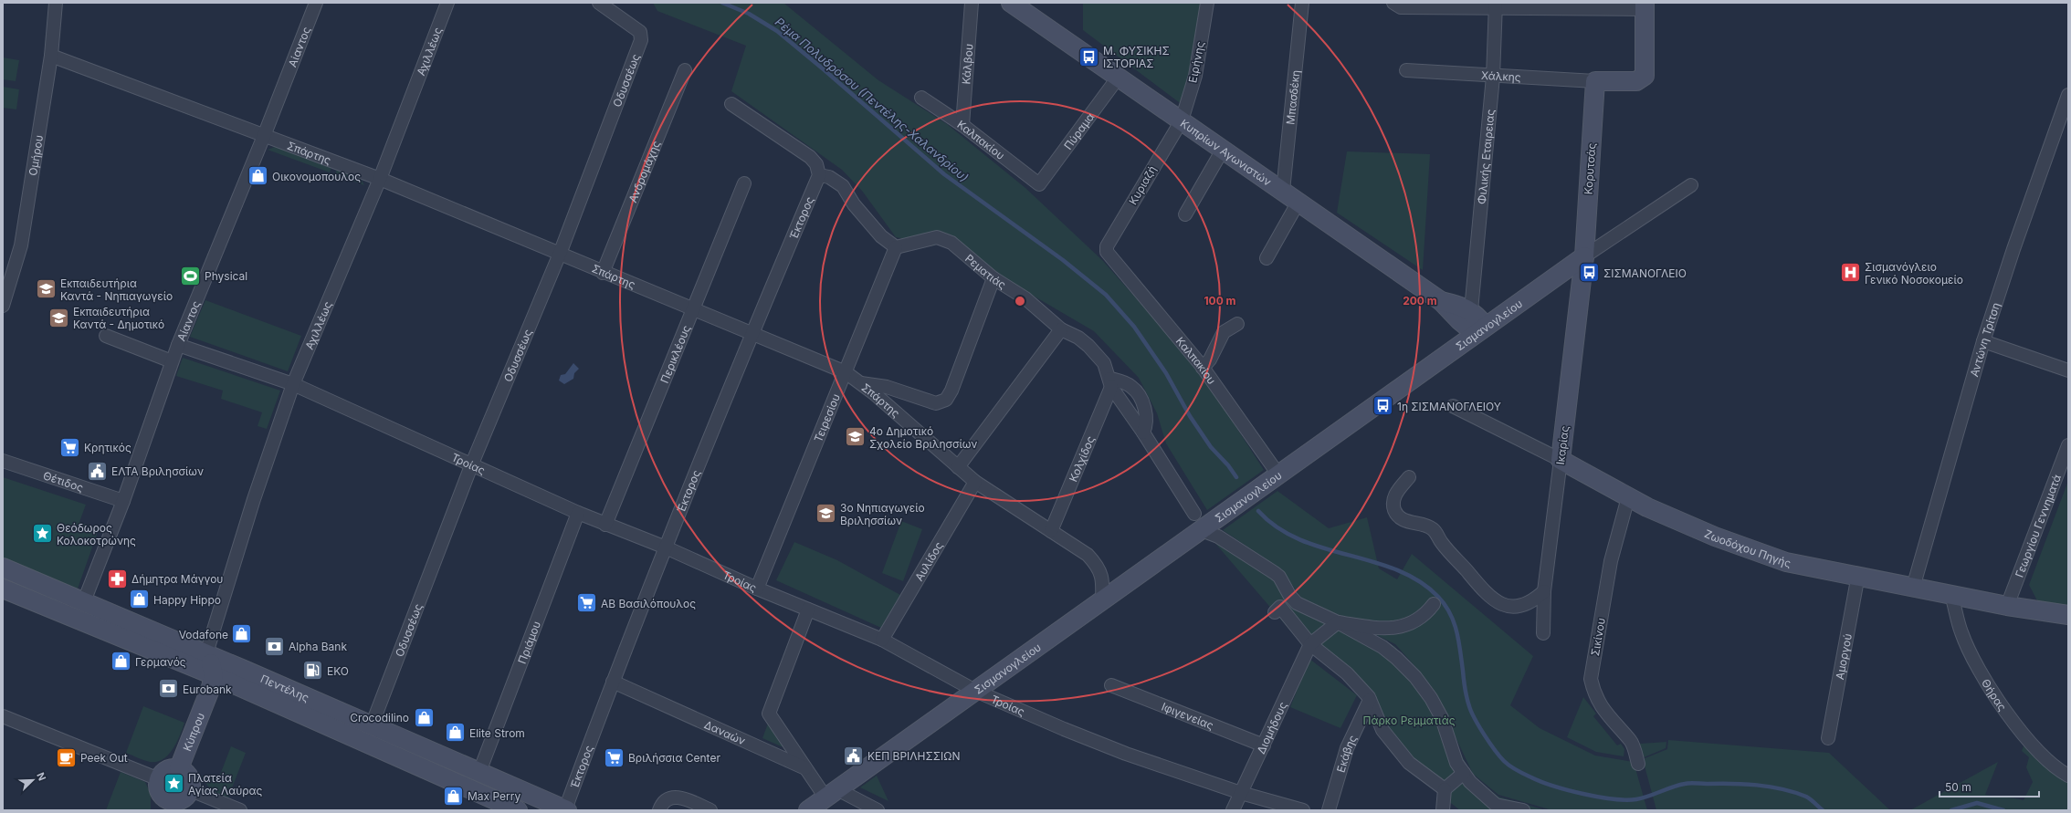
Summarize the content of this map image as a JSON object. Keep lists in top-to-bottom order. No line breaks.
{"streets":{"street":["Αίαντος","Αχιλλέως","Ειρήνης","Κάλβου","Χάλκης","Οδυσσέως","Μπασδέκη","Πύραμα","Καλπακίου","Κυπρίων Αγωνιστών","Σπάρτης","Ομήρου","Φιλικής Εταιρειας","Κορυτσάς","Ανδρομάχης","Κυριαζή","Έκτορος","Ρεματιάς","Σισμανογλείου","Αντώνη Τρίτση","Περικλέους","Τειρεσίου","Ικαρίας","Κολχίδος","Τροίας","Θέτιδος","Γεωργίου Γεννηματά","Ζωοδόχου Πηγής","Αυλίδος","Σικίνου","Πριάμου","Αμοργού","Πεντέλης","Θήρας","Ιφιγενείας","Διομήδους","Κύπρου","Δαναών","Εκάβης"]},"crossings":[["Αίαντος","Σπάρτης"],["Αίαντος","Τροίας"],["Αίαντος","Θέτιδος"],["Αίαντος","Πεντέλης"],["Αχιλλέως","Σπάρτης"],["Αχιλλέως","Τροίας"],["Αχιλλέως","Πεντέλης"],["Ειρήνης","Κυπρίων Αγωνιστών"],["Ειρήνης","Κυριαζή"],["Κάλβου","Καλπακίου"],["Χάλκης","Φιλικής Εταιρειας"],["Χάλκης","Κορυτσάς"],["Οδυσσέως","Σπάρτης"],["Οδυσσέως","Τροίας"],["Οδυσσέως","Πεντέλης"],["Μπασδέκη","Κυπρίων Αγωνιστών"],["Πύραμα","Καλπακίου"],["Πύραμα","Κυπρίων Αγωνιστών"],["Καλπακίου","Κυριαζή"],["Καλπακίου","Σισμανογλείου"],["Κυπρίων Αγωνιστών","Φιλικής Εταιρειας"],["Κυπρίων Αγωνιστών","Κυριαζή"],["Κυπρίων Αγωνιστών","Σισμανογλείου"],["Σπάρτης","Ομήρου"],["Σπάρτης","Ανδρομάχης"],["Σπάρτης","Έκτορος"],["Σπάρτης","Σισμανογλείου"],["Σπάρτης","Περικλέους"],["Σπάρτης","Τειρεσίου"],["Σπάρτης","Κολχίδος"],["Σπάρτης","Αυλίδος"],["Κορυτσάς","Σισμανογλείου"],["Κορυτσάς","Ικαρίας"],["Έκτορος","Τροίας"],["Έκτορος","Πεντέλης"],["Έκτορος","Δαναών"],["Ρεματιάς","Σισμανογλείου"],["Ρεματιάς","Τειρεσίου"],["Ρεματιάς","Κολχίδος"],["Σισμανογλείου","Ικαρίας"],["Σισμανογλείου","Τροίας"],["Αντώνη Τρίτση","Ζωοδόχου Πηγής"],["Περικλέους","Τροίας"],["Τειρεσίου","Τροίας"],["Ικαρίας","Ζωοδόχου Πηγής"],["Τροίας","Αυλίδος"],["Τροίας","Πριάμου"],["Τροίας","Διομήδους"],["Γεωργίου Γεννηματά","Ζωοδόχου Πηγής"],["Ζωοδόχου Πηγής","Σικίνου"],["Ζωοδόχου Πηγής","Αμοργού"],["Ζωοδόχου Πηγής","Θήρας"],["Πριάμου","Πεντέλης"],["Πεντέλης","Κύπρου"],["Ιφιγενείας","Διομήδους"]],"water":["Ρέμα Πολυδρόσου (Πεντέλης-Χαλανδρίου)"],"parks":["Πάρκο Ρεμματιάς"],"places":{"bus stop":["Μ. ΦΥΣΙΚΗΣ ΙΣΤΟΡΙΑΣ","ΣΙΣΜΑΝΟΓΛΕΙΟ","1η ΣΙΣΜΑΝΟΓΛΕΙΟΥ"],"shop":["Οικονομοπουλος","Happy Hippo","Vodafone","Γερμανός","Crocodilino","Elite Strom","Max Perry"],"hospital":["Σισμανόγλειο Γενικό Νοσοκομείο"],"sports":["Physical"],"school or university":["Εκπαιδευτήρια Καντά - Νηπιαγωγείο","Εκπαιδευτήρια Καντά - Δημοτικό","4o Δημοτικό Σχολείο Βριλησσίων","3ο Νηπιαγωγείο Βριλησσίων"],"supermarket":["Κρητικός","ΑΒ Βασιλόπουλος","Βριλήσσια Center"],"public building":["ΕΛΤΑ Βριλησσίων","ΚΕΠ ΒΡΙΛΗΣΣΙΩΝ"],"place":["Θεόδωρος Κολοκοτρώνης","Πλατεία Αγίας Λαύρας"],"pharmacy":["Δήμητρα Μάγγου"],"bank":["Alpha Bank","Eurobank"],"fuel station":["EKO"],"cafe":["Peek Out"]},"scale_bar":"50 m","north":"top right","rings":["100 m","200 m"]}
